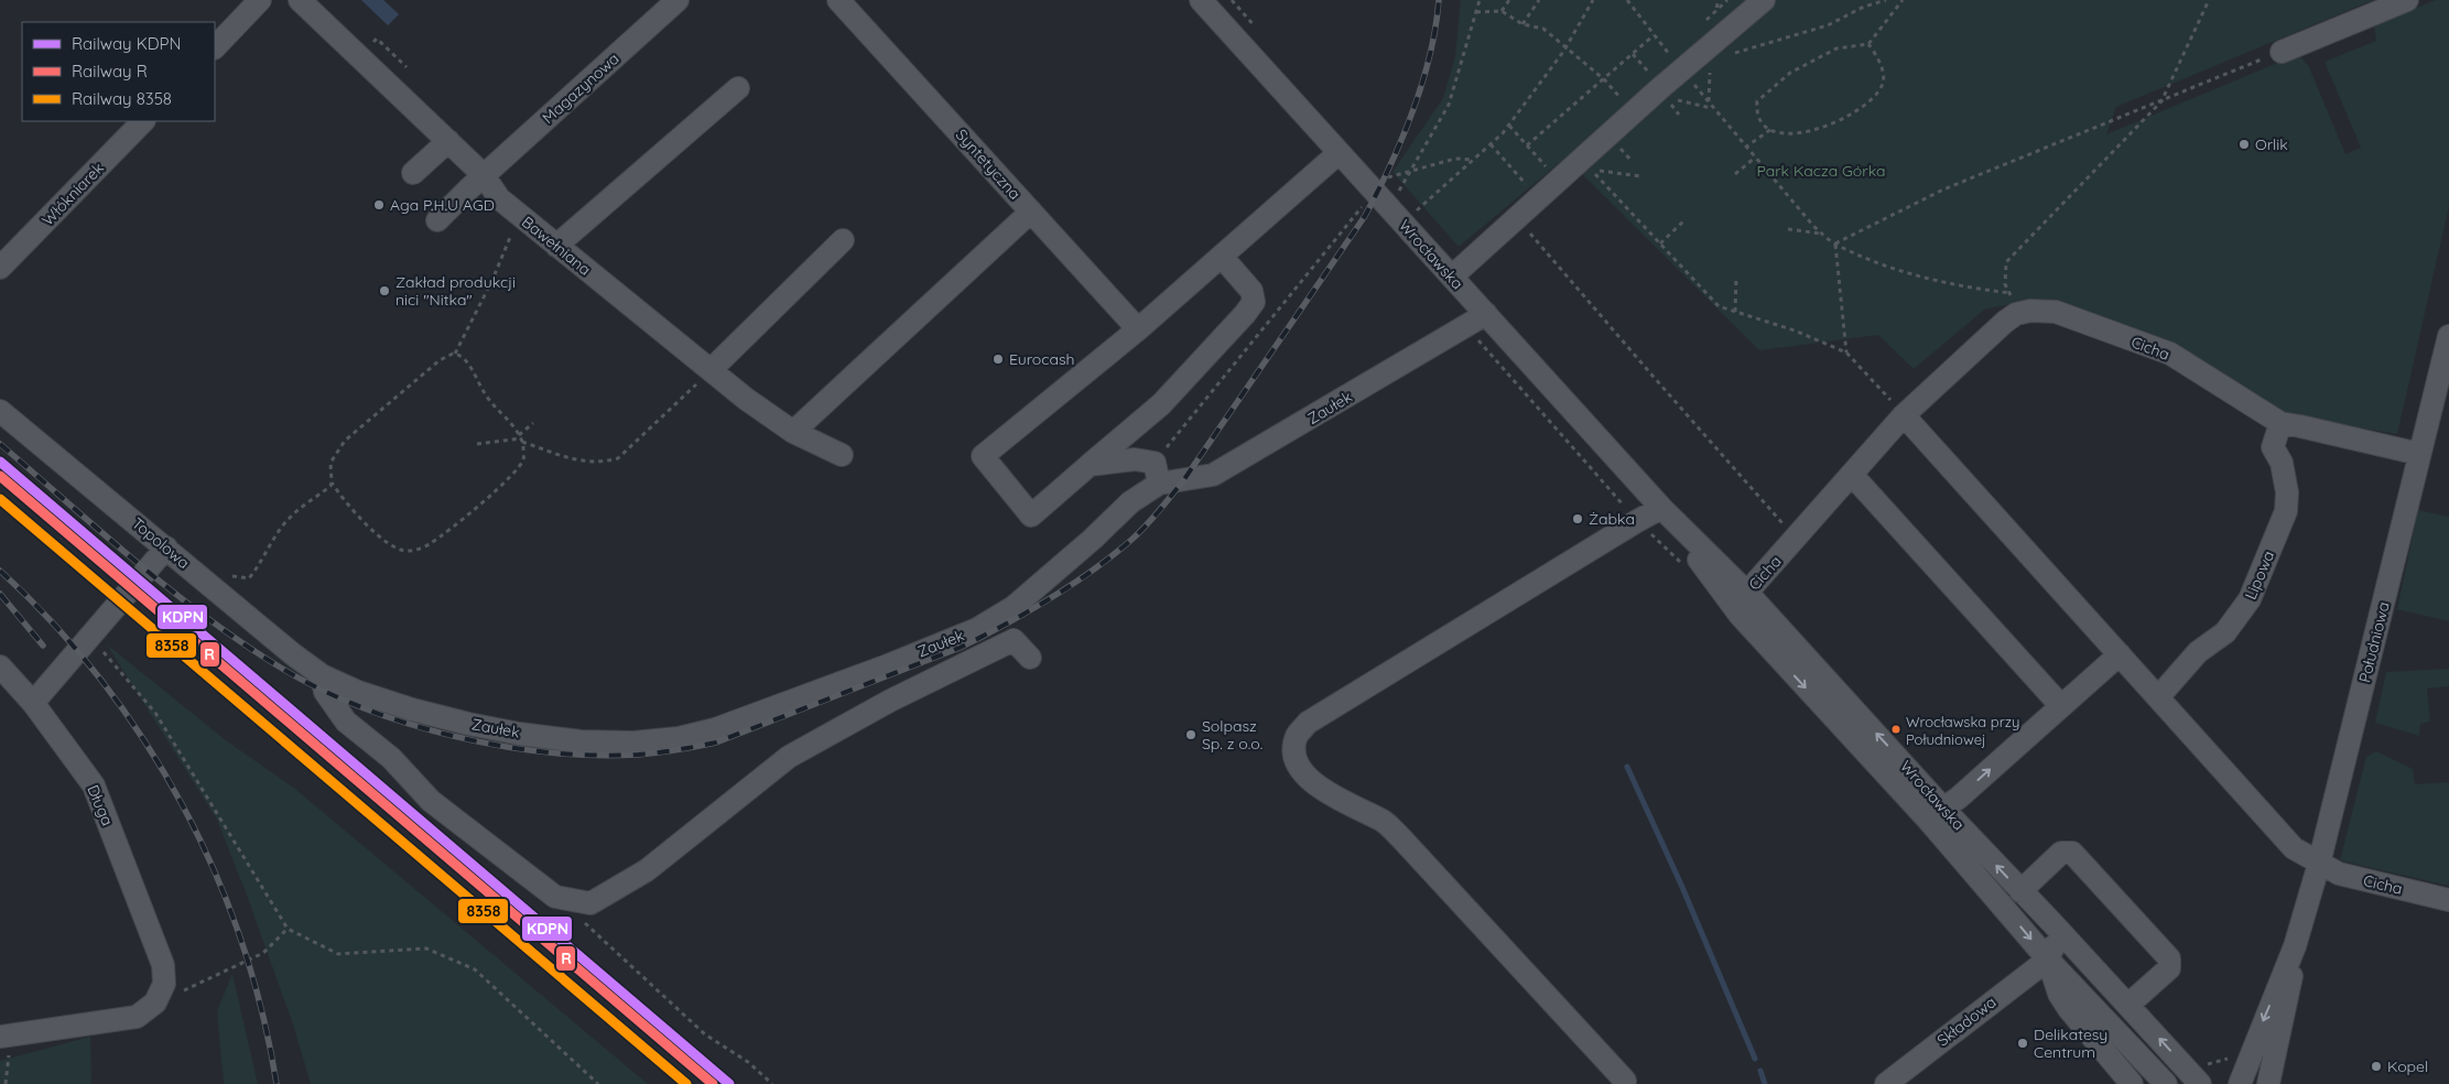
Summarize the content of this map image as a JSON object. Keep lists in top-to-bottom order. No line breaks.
{"streets":{"street":["Magazynowa","Syntetyczna","Włókniarek","Bawełniana","Wrocławska","Cicha","Zaułek","Topolowa","Lipowa","Południowa","Długa","Składowa"]},"crossings":[["Magazynowa","Bawełniana"],["Wrocławska","Cicha"],["Wrocławska","Zaułek"],["Wrocławska","Składowa"],["Cicha","Lipowa"],["Cicha","Południowa"],["Zaułek","Topolowa"]],"parks":["Park Kacza Górka"],"places":["Orlik","Aga P.H.U AGD","Zakład produkcji nici \"Nitka\"","Eurocash","Żabka","Wrocławska przy Południowej","Solpasz Sp. z o.o.","Delikatesy Centrum","Kopel"],"lines":["rail line KDPN","rail line R","rail line 8358"],"legend":["Railway KDPN","Railway R","Railway 8358"]}
